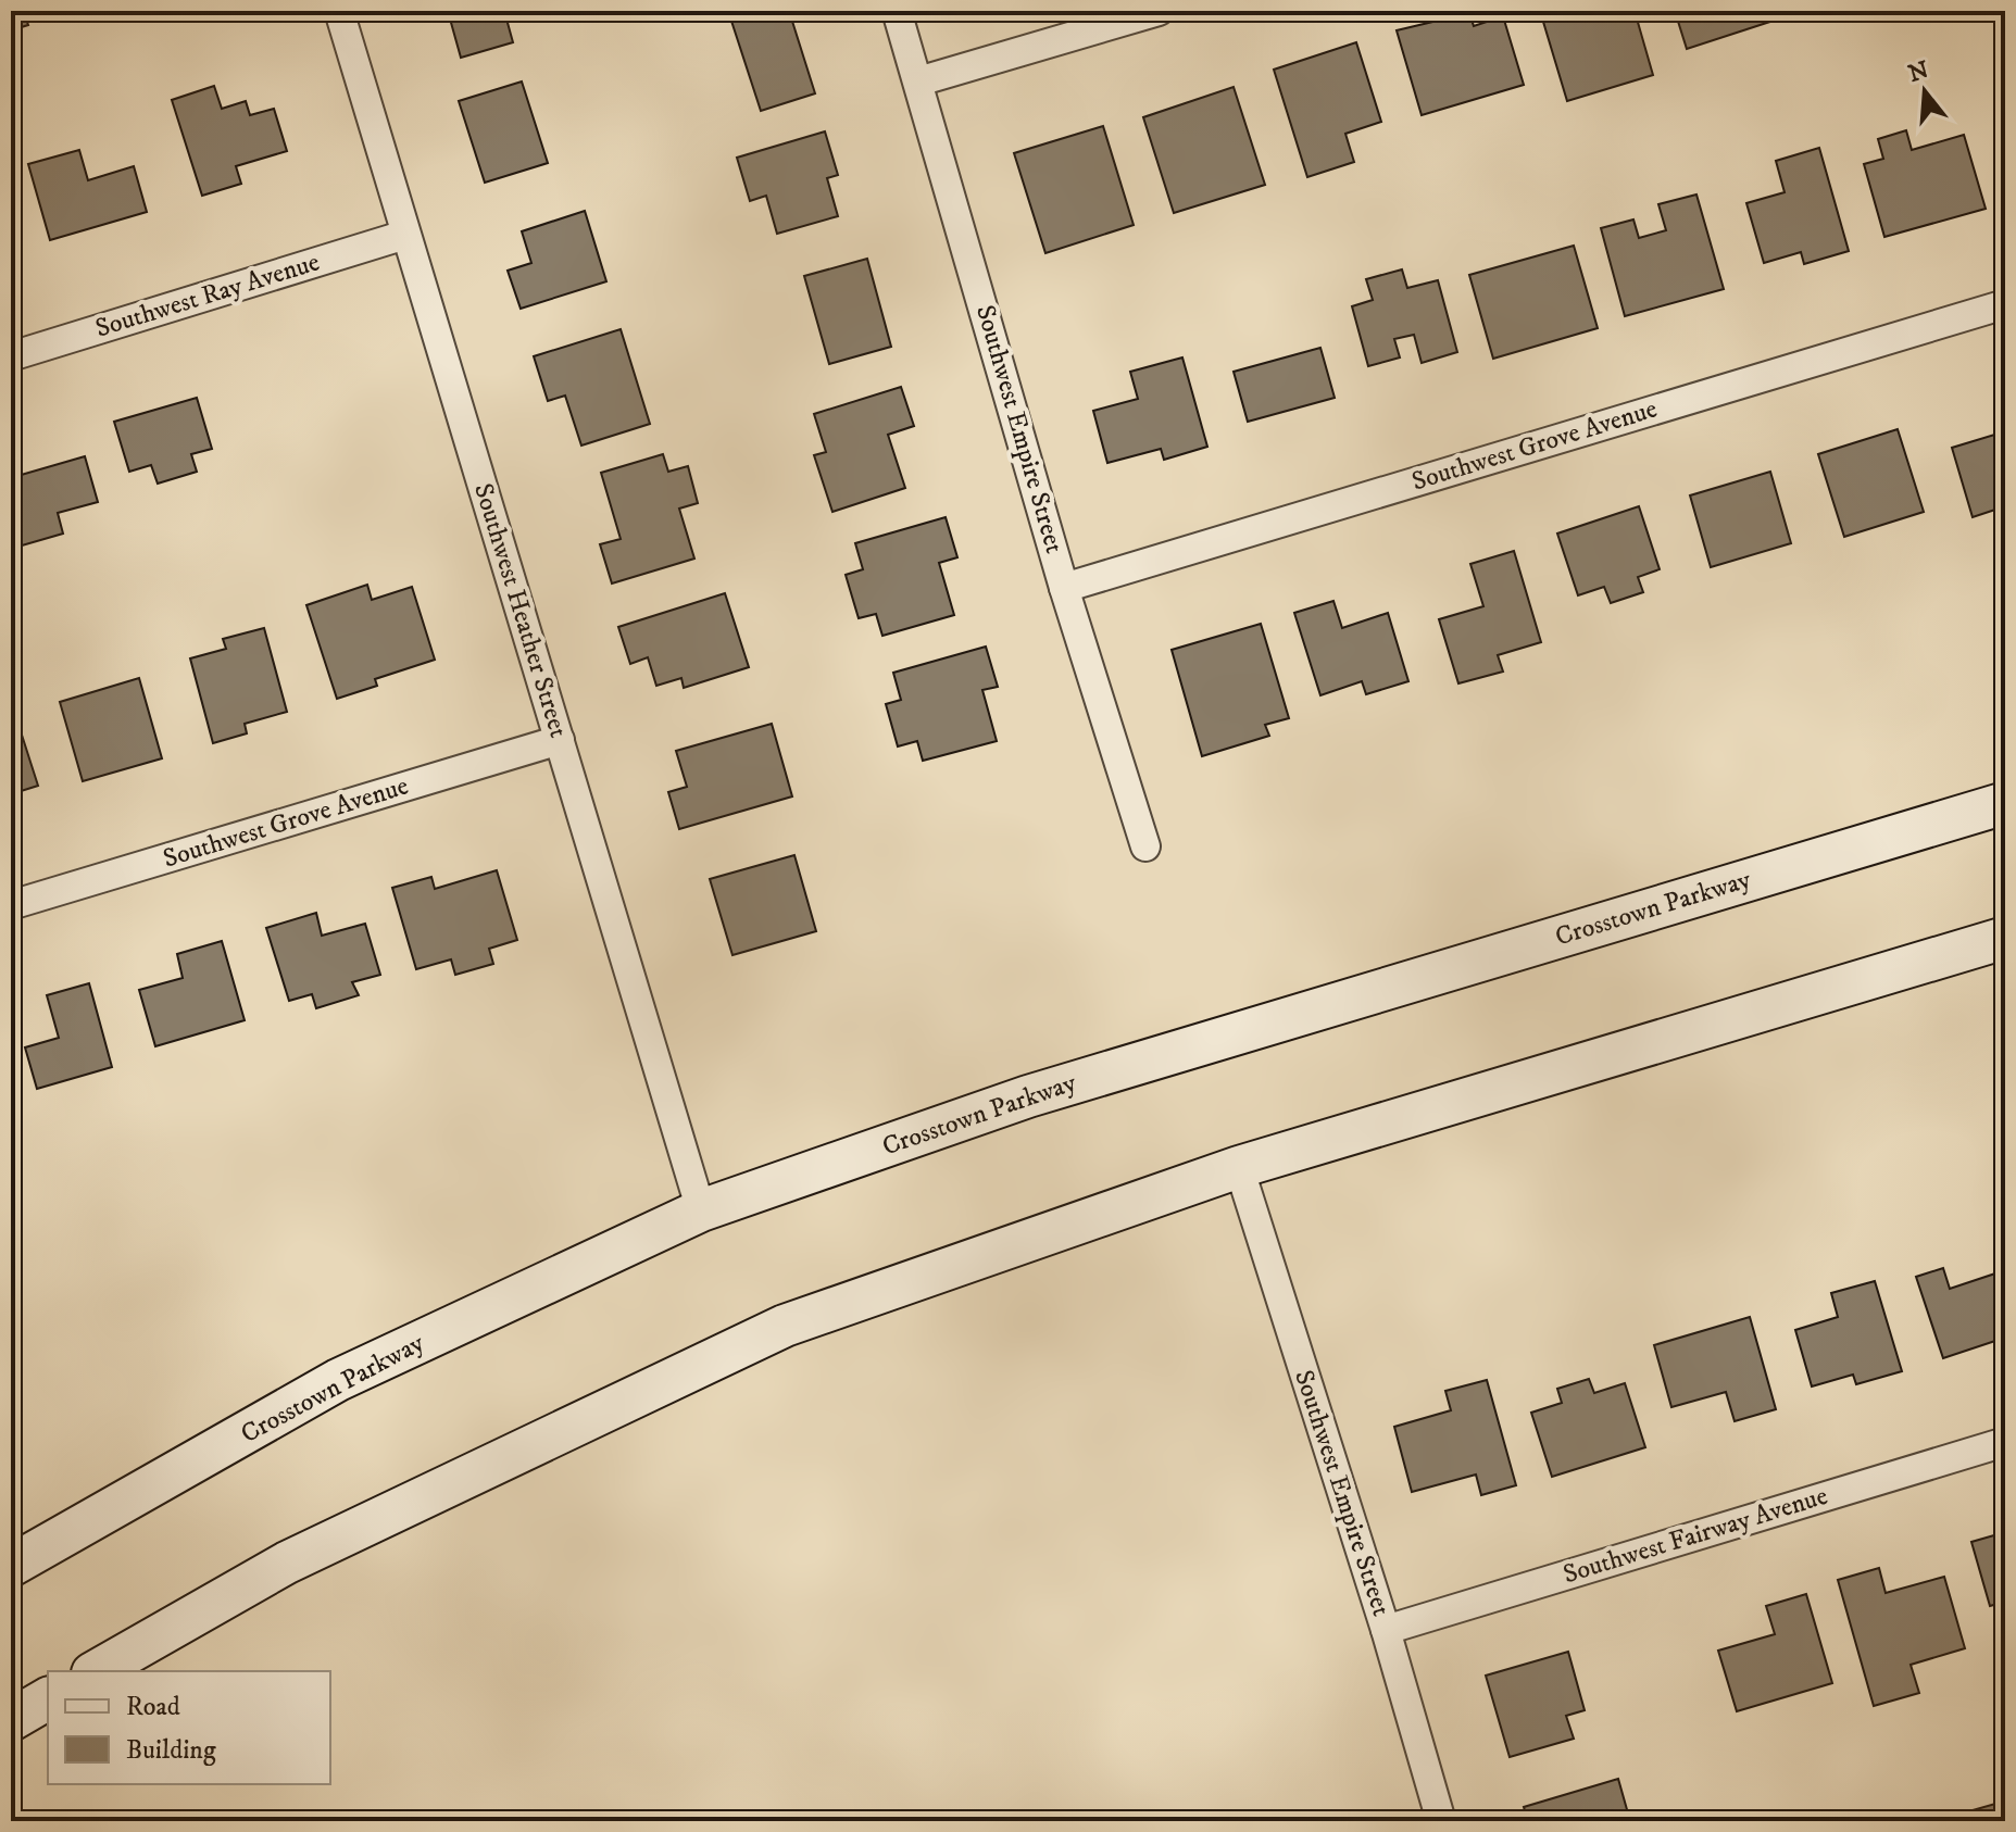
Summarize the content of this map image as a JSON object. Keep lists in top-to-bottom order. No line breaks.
{"streets":{"main road":["Crosstown Parkway"],"street":["Southwest Ray Avenue","Southwest Empire Street","Southwest Grove Avenue","Southwest Heather Street","Southwest Fairway Avenue"]},"crossings":[["Southwest Ray Avenue","Southwest Heather Street"],["Southwest Empire Street","Southwest Grove Avenue"],["Southwest Empire Street","Southwest Fairway Avenue"],["Southwest Grove Avenue","Southwest Heather Street"],["Southwest Heather Street","Crosstown Parkway"]],"legend":["Road","Building"],"north":"top"}
